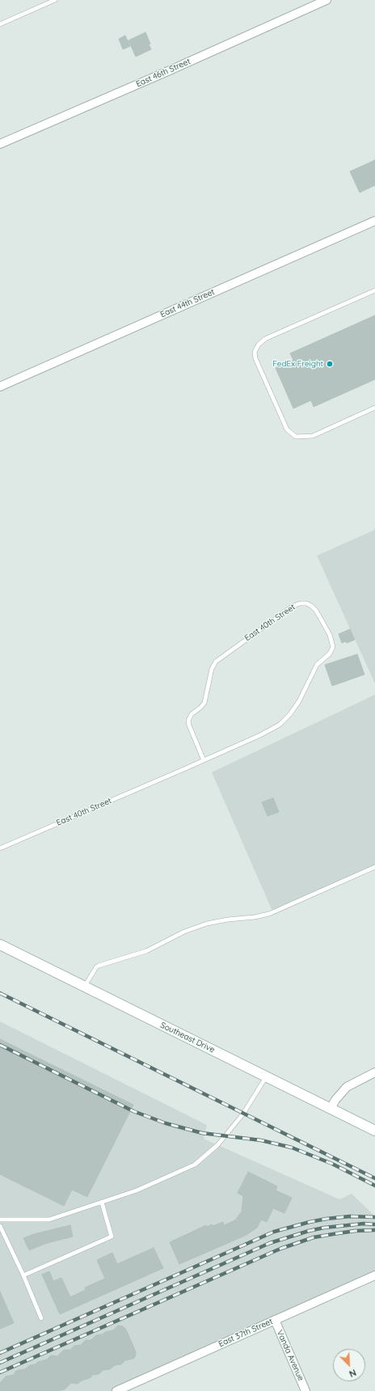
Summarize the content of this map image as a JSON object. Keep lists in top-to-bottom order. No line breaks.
{"streets":{"main road":["Southeast Drive"],"street":["East 46th Street","East 44th Street","East 37th Street","Vanda Avenue"],"lane":["East 40th Street"]},"crossings":[["East 37th Street","Vanda Avenue"]],"places":["FedEx Freight"],"north":"bottom right"}
